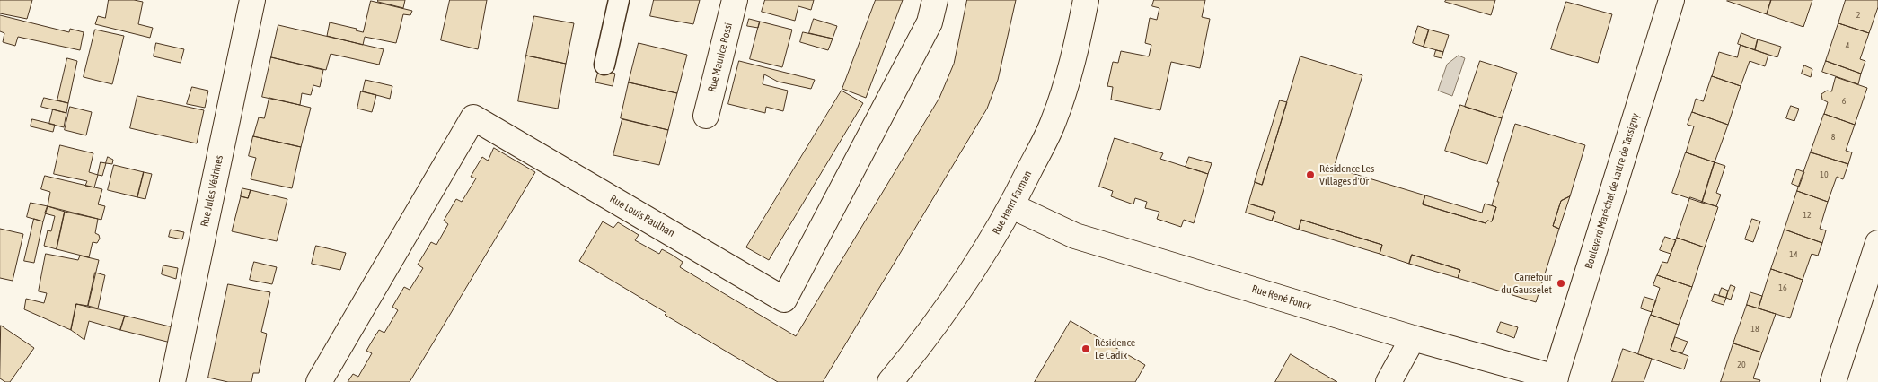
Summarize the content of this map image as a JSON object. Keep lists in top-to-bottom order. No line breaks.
{"streets":{"street":["Rue Maurice Rossi","Rue Jules Védrines","Boulevard Maréchal de Lattre de Tassigny","Rue Henri Farman","Rue Louis Paulhan","Rue René Fonck"]},"crossings":[["Boulevard Maréchal de Lattre de Tassigny","Rue René Fonck"],["Rue Henri Farman","Rue René Fonck"]],"places":["Résidence Les Villages d'Or","Carrefour du Gausselet","Résidence Le Cadix"],"house_numbers":["2","4","6","8","10","12","14","16","18","20"]}
